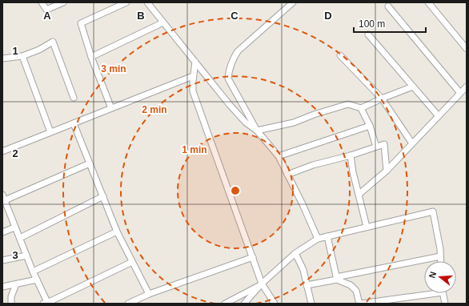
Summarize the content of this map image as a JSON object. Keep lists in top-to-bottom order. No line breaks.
{"scale_bar":"100 m","north":"left","grid":{"columns":["A","B","C","D"],"rows":["1","2","3"]},"rings":["3 min","2 min","1 min"]}
